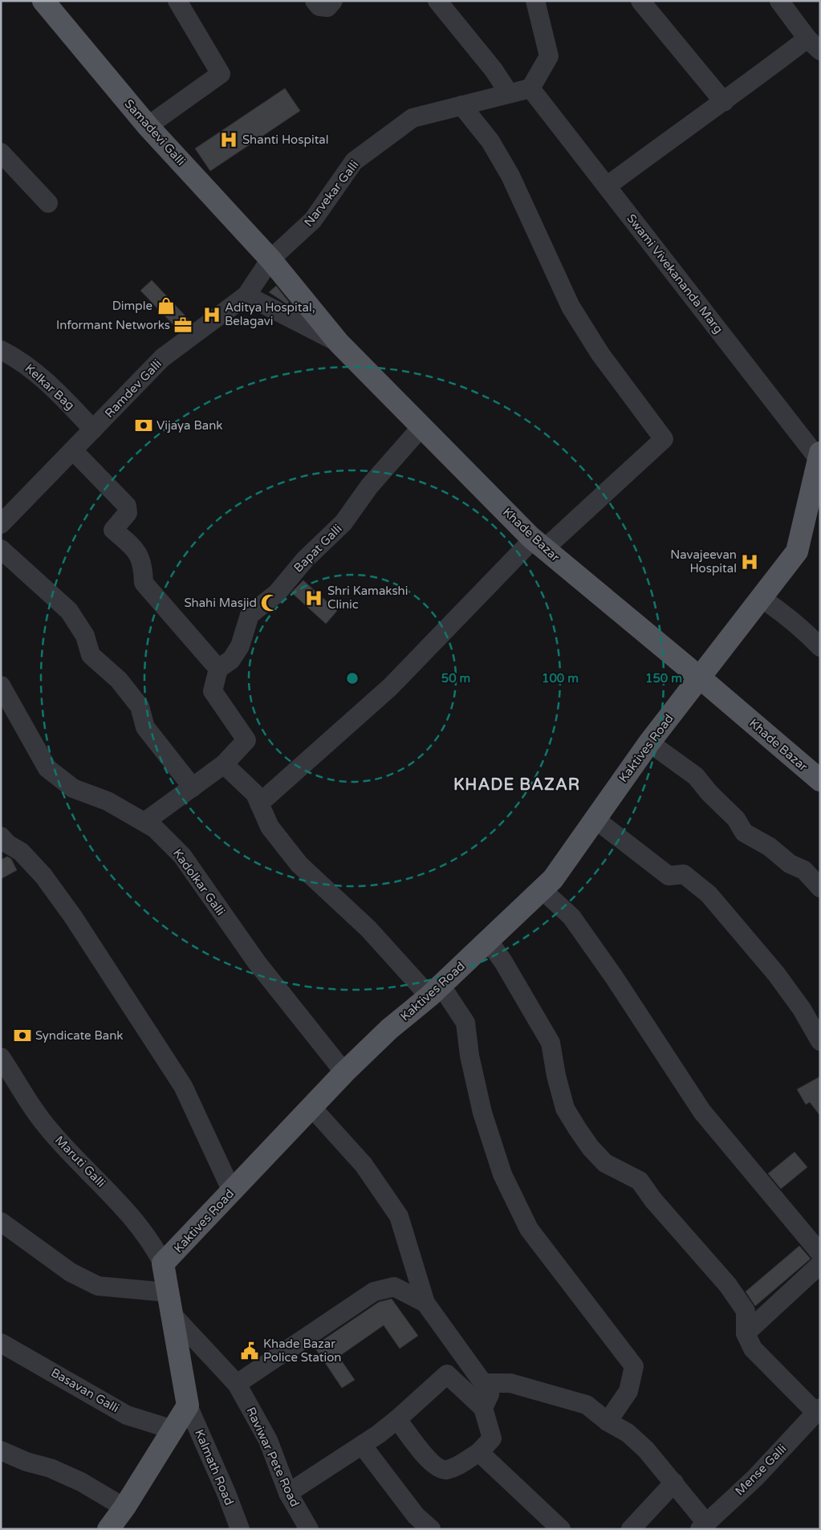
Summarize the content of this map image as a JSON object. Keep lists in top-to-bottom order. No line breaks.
{"streets":{"main road":["Samadevi Galli","Khade Bazar","Kaktives Road"],"street":["Narvekar Galli","Swami Vivekananda Marg","Kelkar Bag","Ramdev Galli","Bapat Galli","Kadolkar Galli","Maruti Galli","Basavan Galli","Raviwar Pete Road","Kalmath Road","Mense Galli"]},"crossings":[["Samadevi Galli","Narvekar Galli"],["Samadevi Galli","Ramdev Galli"],["Samadevi Galli","Khade Bazar"],["Narvekar Galli","Swami Vivekananda Marg"],["Narvekar Galli","Ramdev Galli"],["Narvekar Galli","Khade Bazar"],["Swami Vivekananda Marg","Kaktives Road"],["Kelkar Bag","Ramdev Galli"],["Ramdev Galli","Khade Bazar"],["Khade Bazar","Bapat Galli"],["Khade Bazar","Kaktives Road"],["Kaktives Road","Kadolkar Galli"],["Kaktives Road","Maruti Galli"]],"districts":["KHADE BAZAR"],"places":{"hospital":["Shanti Hospital","Aditya Hospital, Belagavi","Navajeevan Hospital","Shri Kamakshi Clinic"],"shop":["Dimple"],"office":["Informant Networks"],"bank":["Vijaya Bank","Syndicate Bank"],"mosque":["Shahi Masjid"],"public building":["Khade Bazar Police Station"]},"rings":["50 m","100 m","150 m"]}
